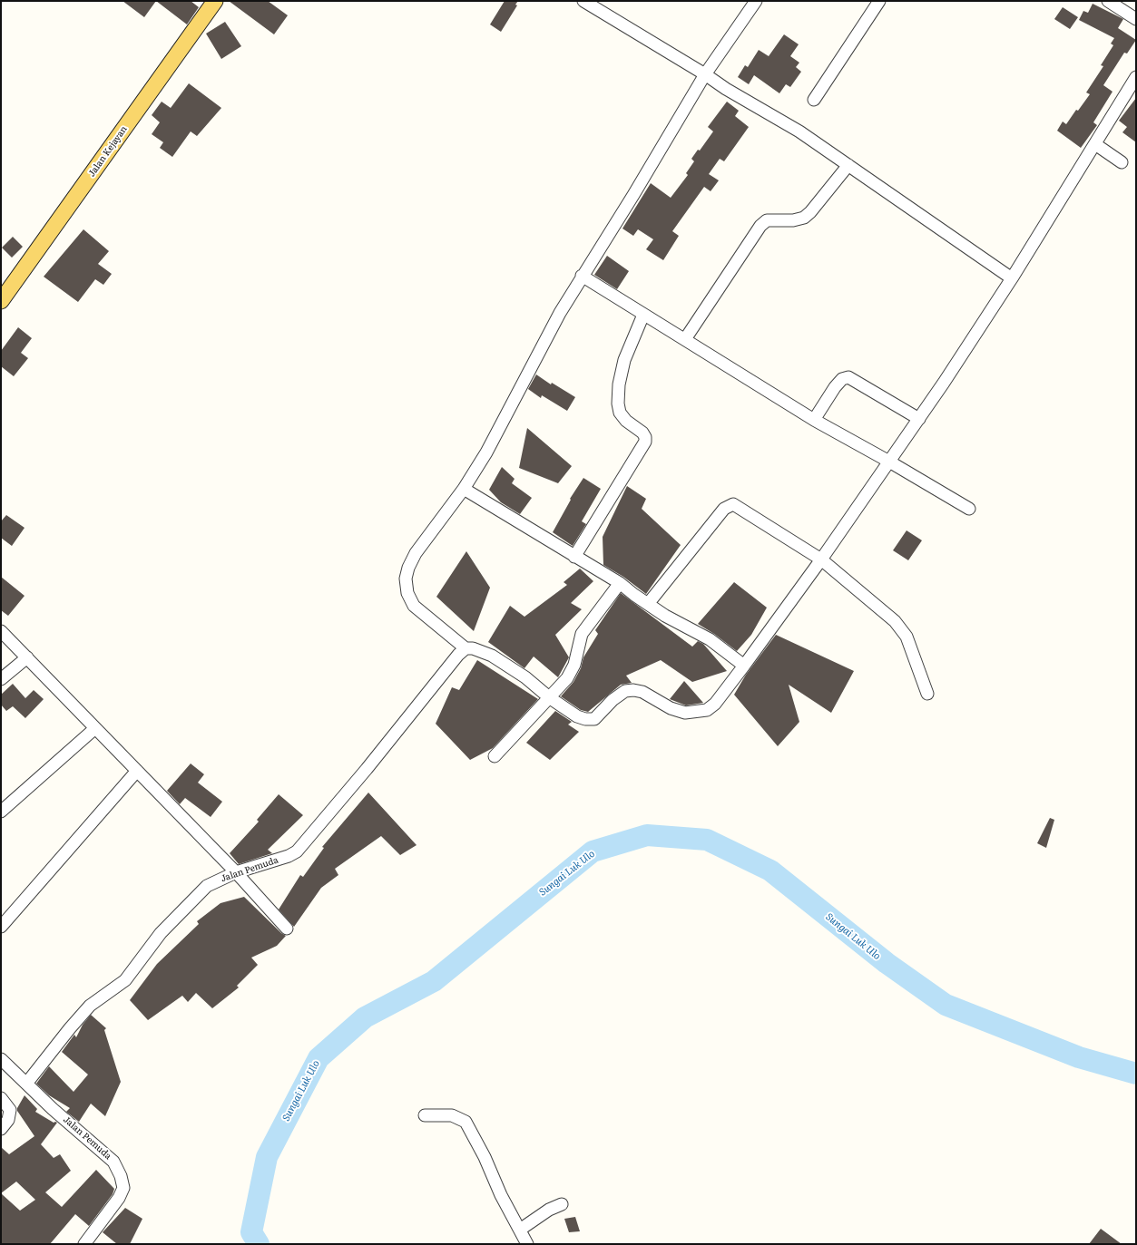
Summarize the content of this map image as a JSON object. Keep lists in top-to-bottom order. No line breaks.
{"streets":{"main road":["Jalan Kejayan"],"street":["Jalan Pemuda"]},"water":["Sungai Luk Ulo"]}
